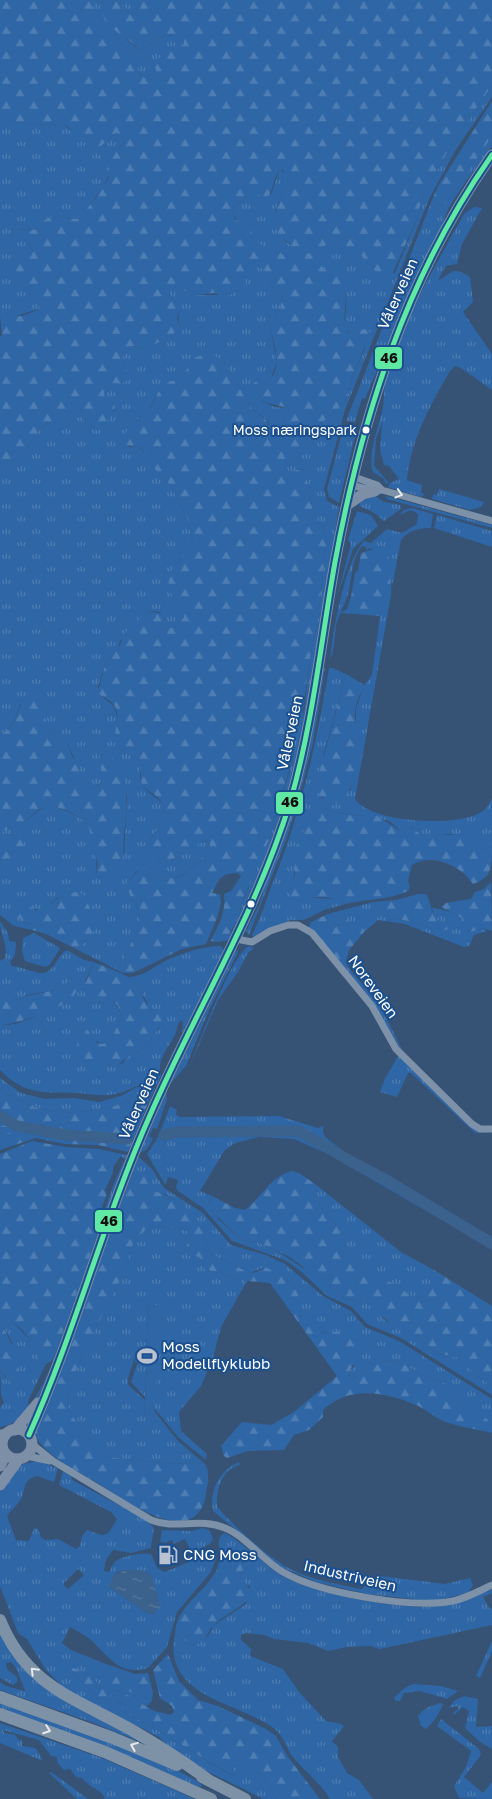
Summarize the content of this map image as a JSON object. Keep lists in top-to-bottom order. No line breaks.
{"streets":{"main road":["Vålerveien"],"street":["Noreveien","Industriveien"]},"crossings":[["Vålerveien","Noreveien"],["Vålerveien","Industriveien"]],"places":{"other":["Moss næringspark"],"sports":["Moss Modellflyklubb"],"fuel station":["CNG Moss"]},"lines":["transit line 46"]}
